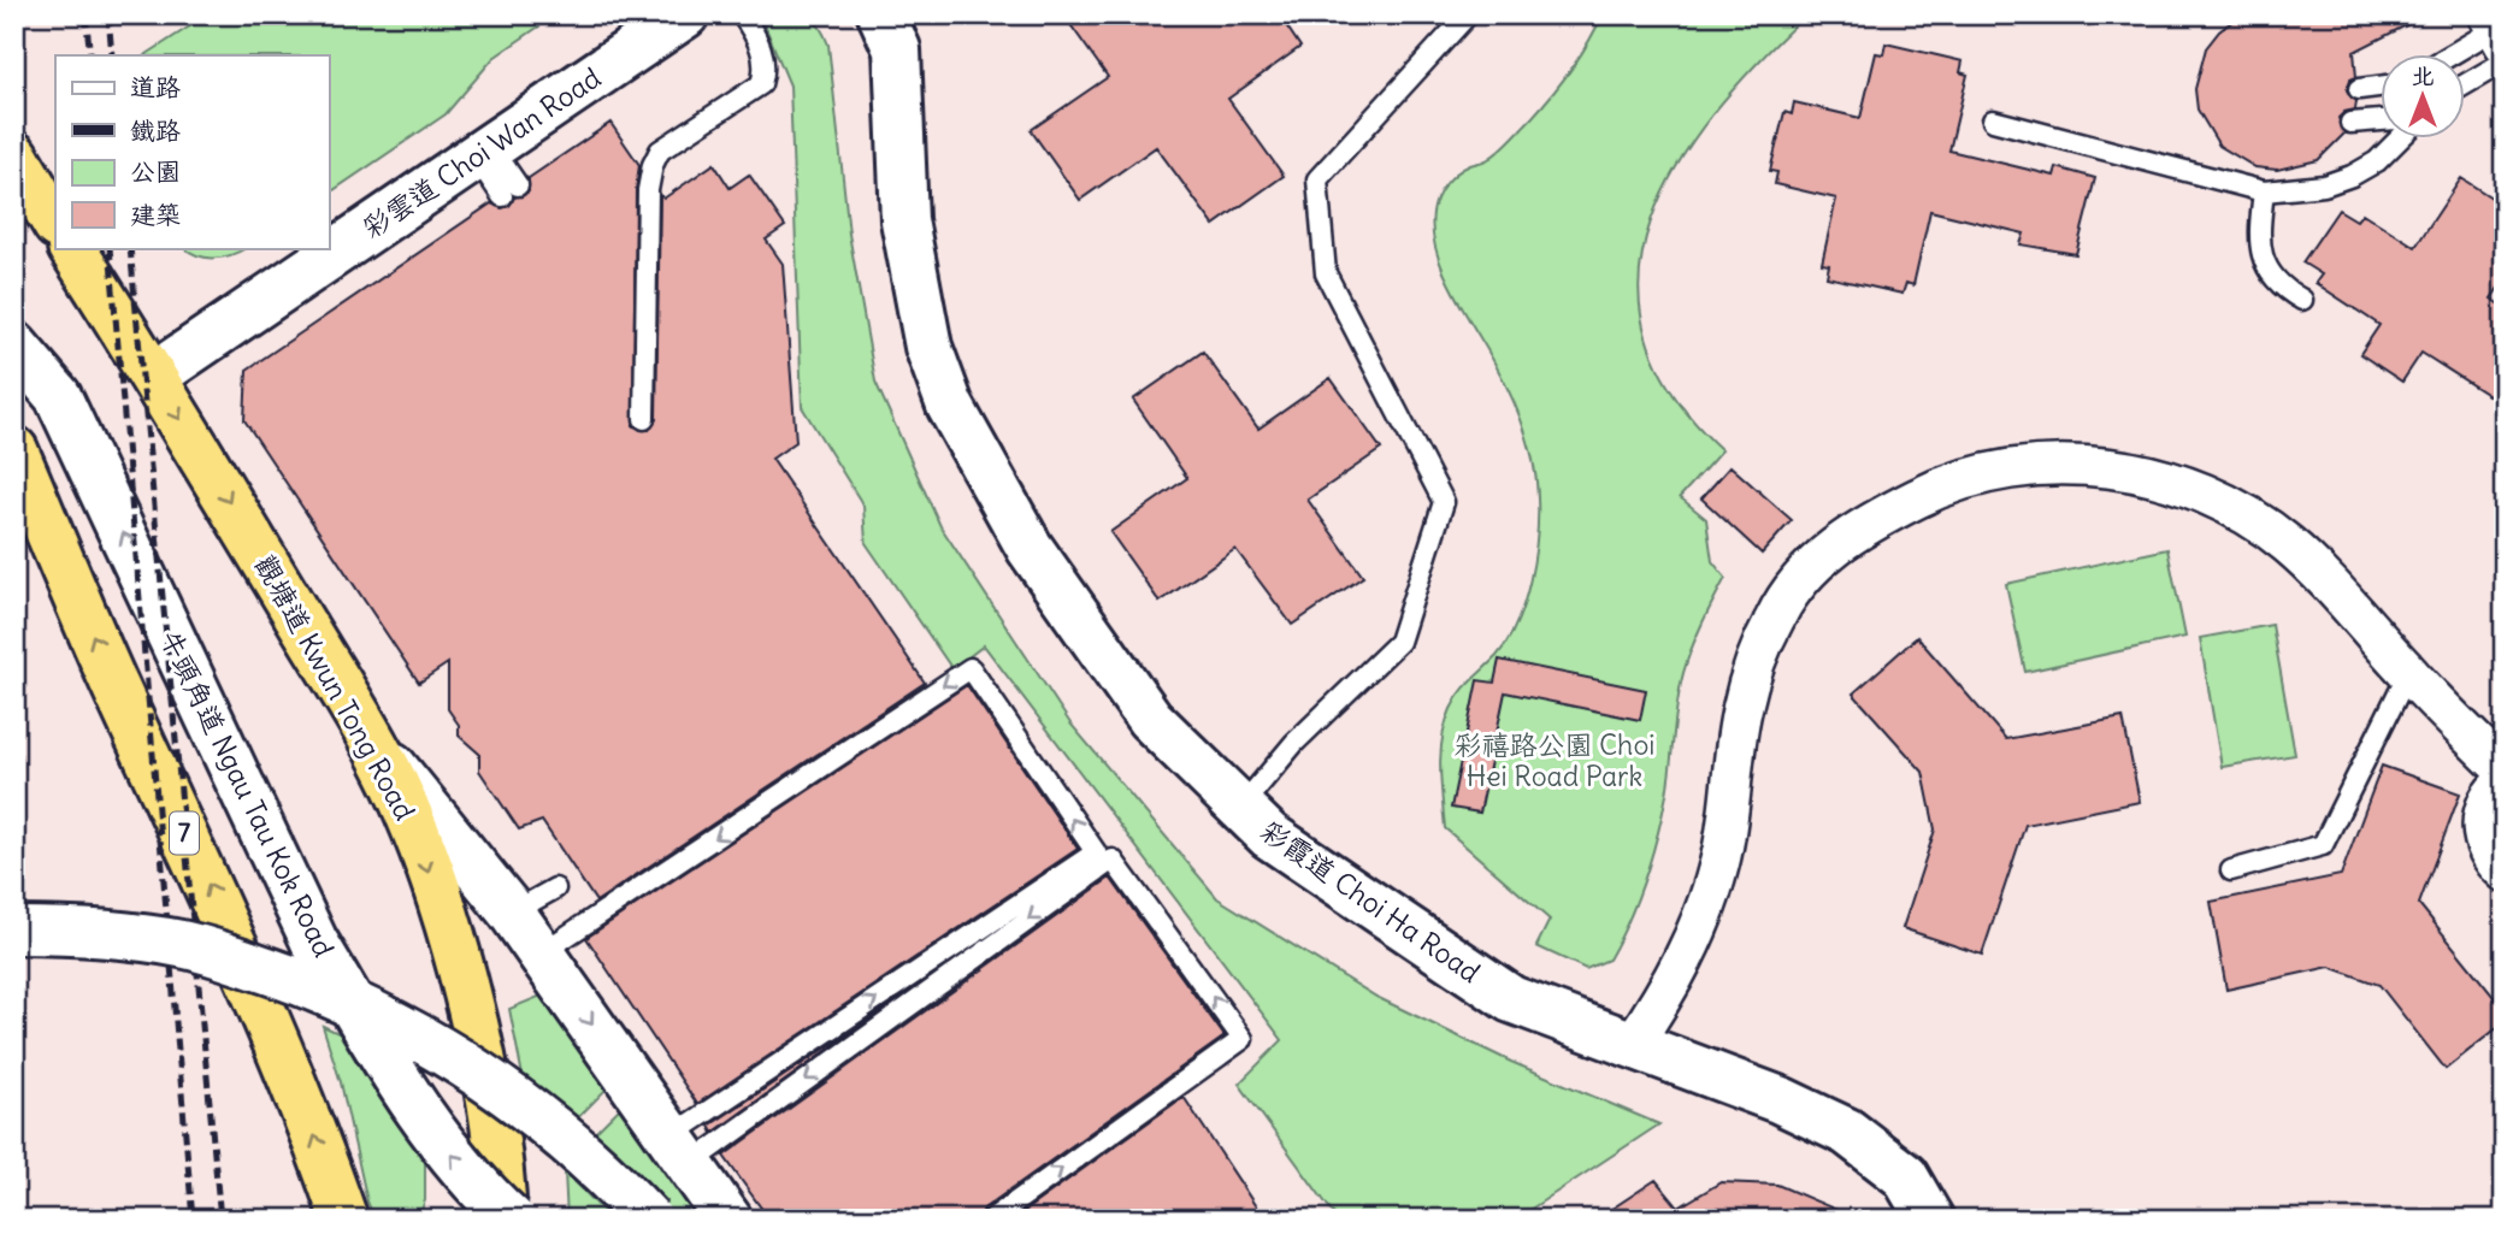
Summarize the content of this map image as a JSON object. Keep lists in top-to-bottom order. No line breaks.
{"streets":{"highway":["觀塘道 Kwun Tong Road","7"],"main road":["彩雲道 Choi Wan Road","牛頭角道 Ngau Tau Kok Road","彩霞道 Choi Ha Road"]},"crossings":[["彩雲道 Choi Wan Road","觀塘道 Kwun Tong Road"],["觀塘道 Kwun Tong Road","牛頭角道 Ngau Tau Kok Road"]],"parks":["彩禧路公園 Choi Hei Road Park"],"legend":["道路","鐵路","公園","建築"],"north":"top"}
